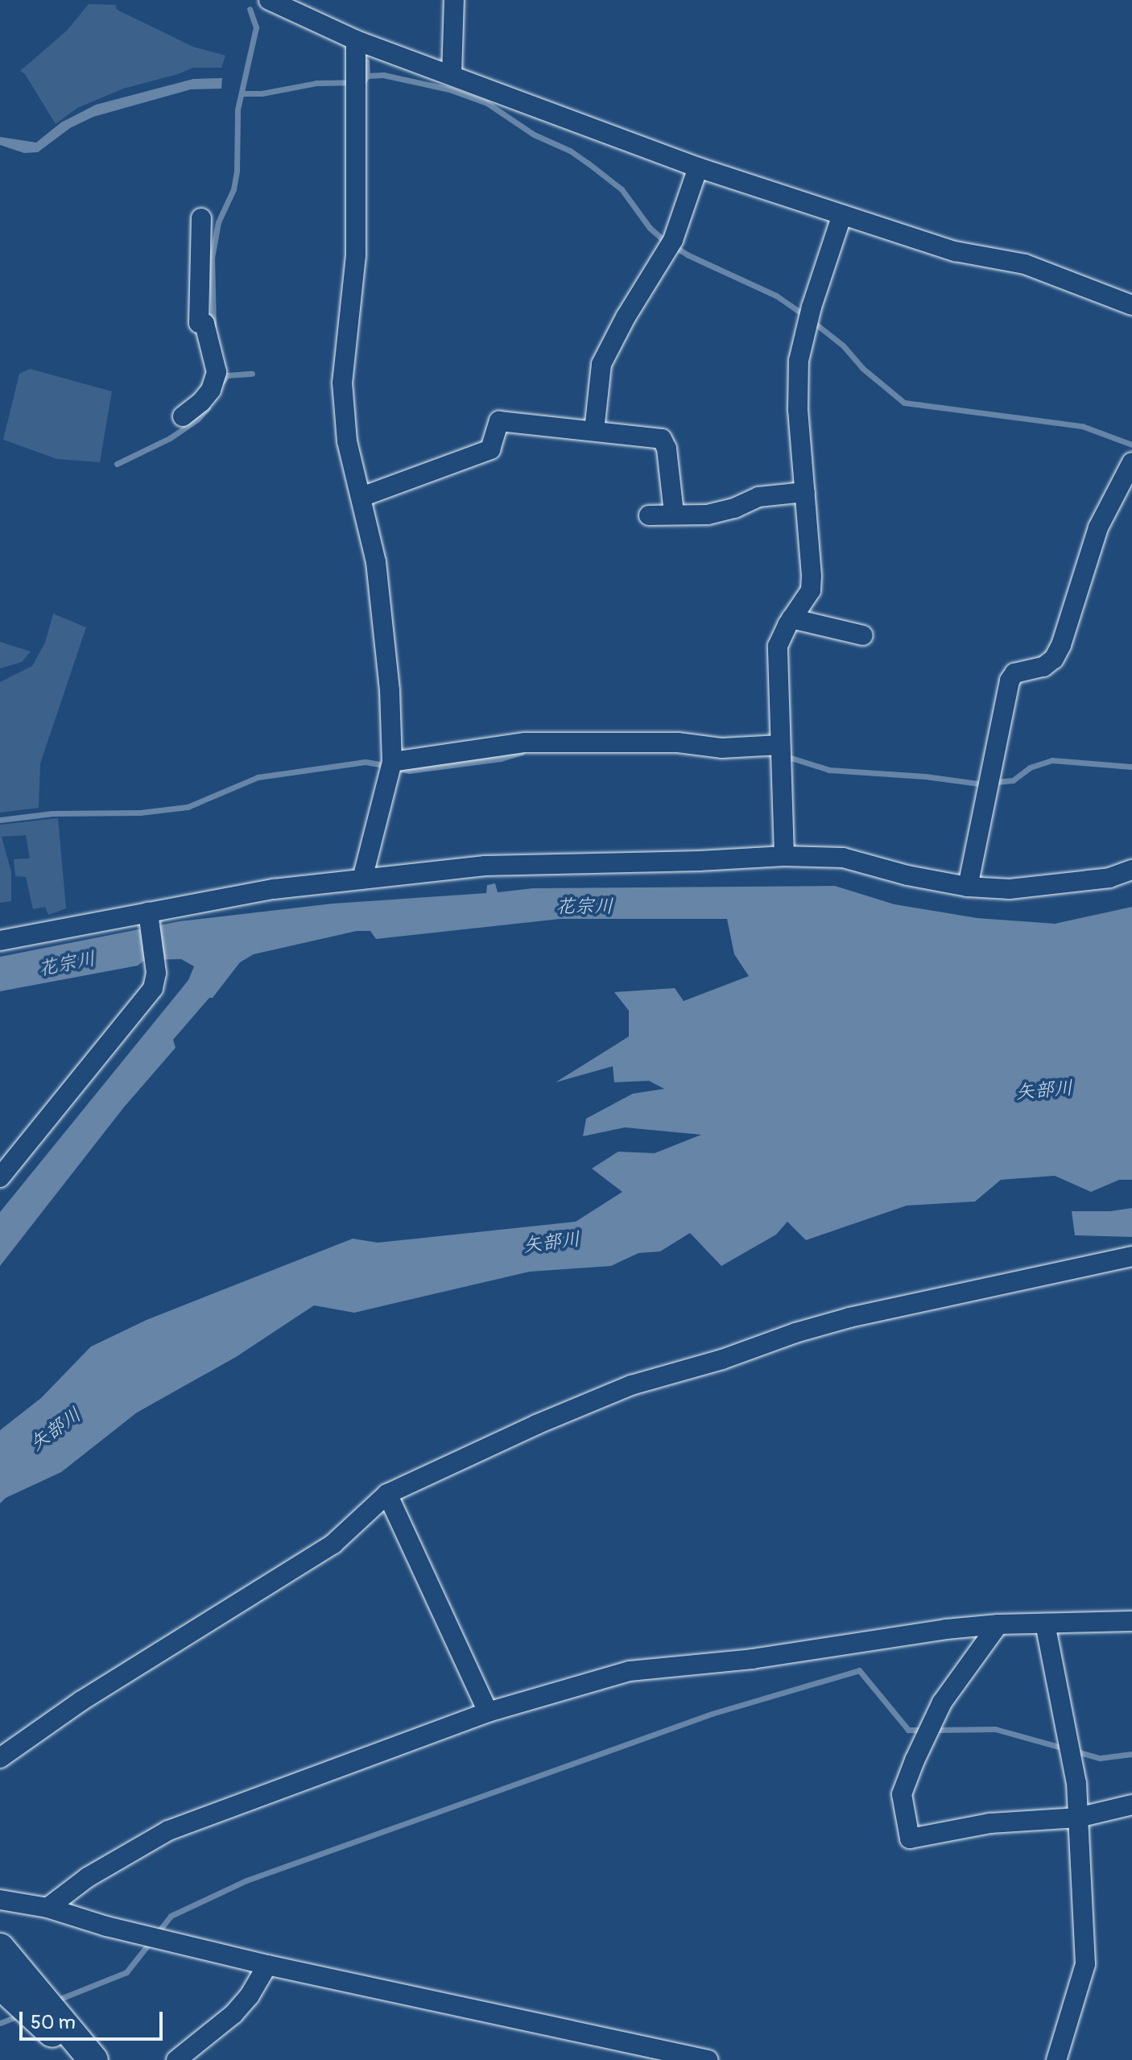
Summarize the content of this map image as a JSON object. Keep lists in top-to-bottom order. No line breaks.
{"water":["花宗川","矢部川"],"scale_bar":"50 m"}
